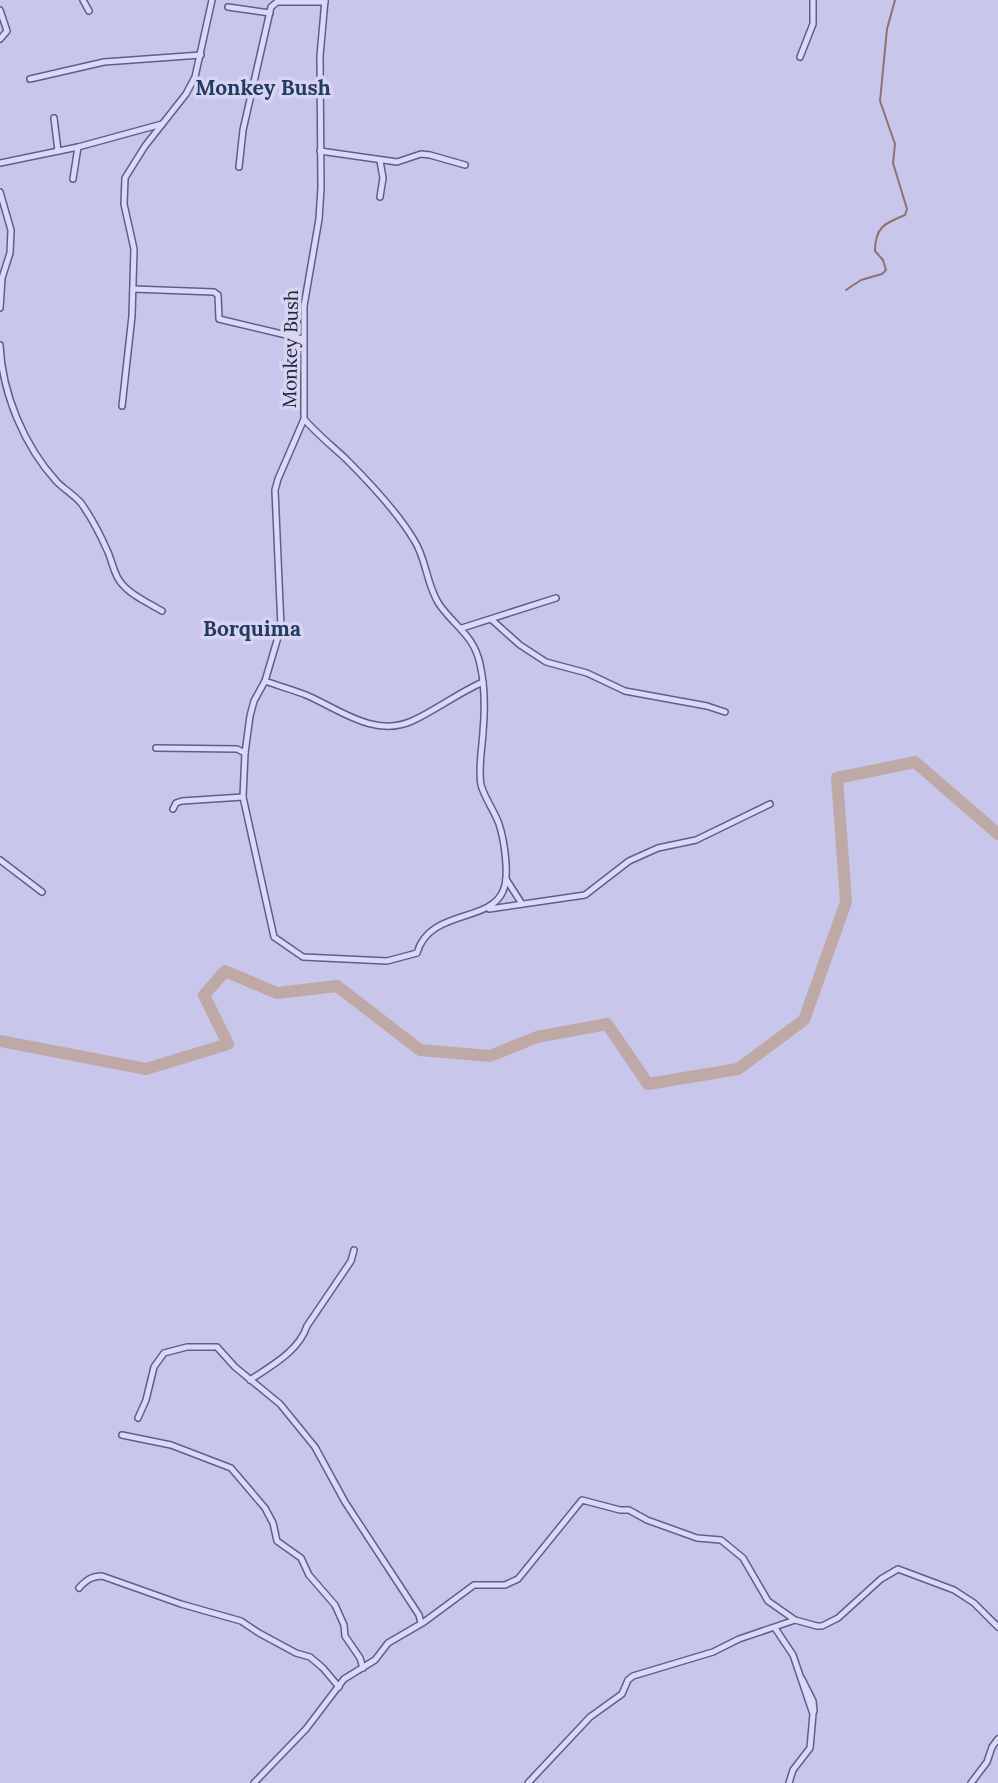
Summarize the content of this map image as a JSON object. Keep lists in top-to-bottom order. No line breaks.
{"streets":{"street":["Monkey Bush"]},"districts":["Monkey Bush","Borquima"]}
